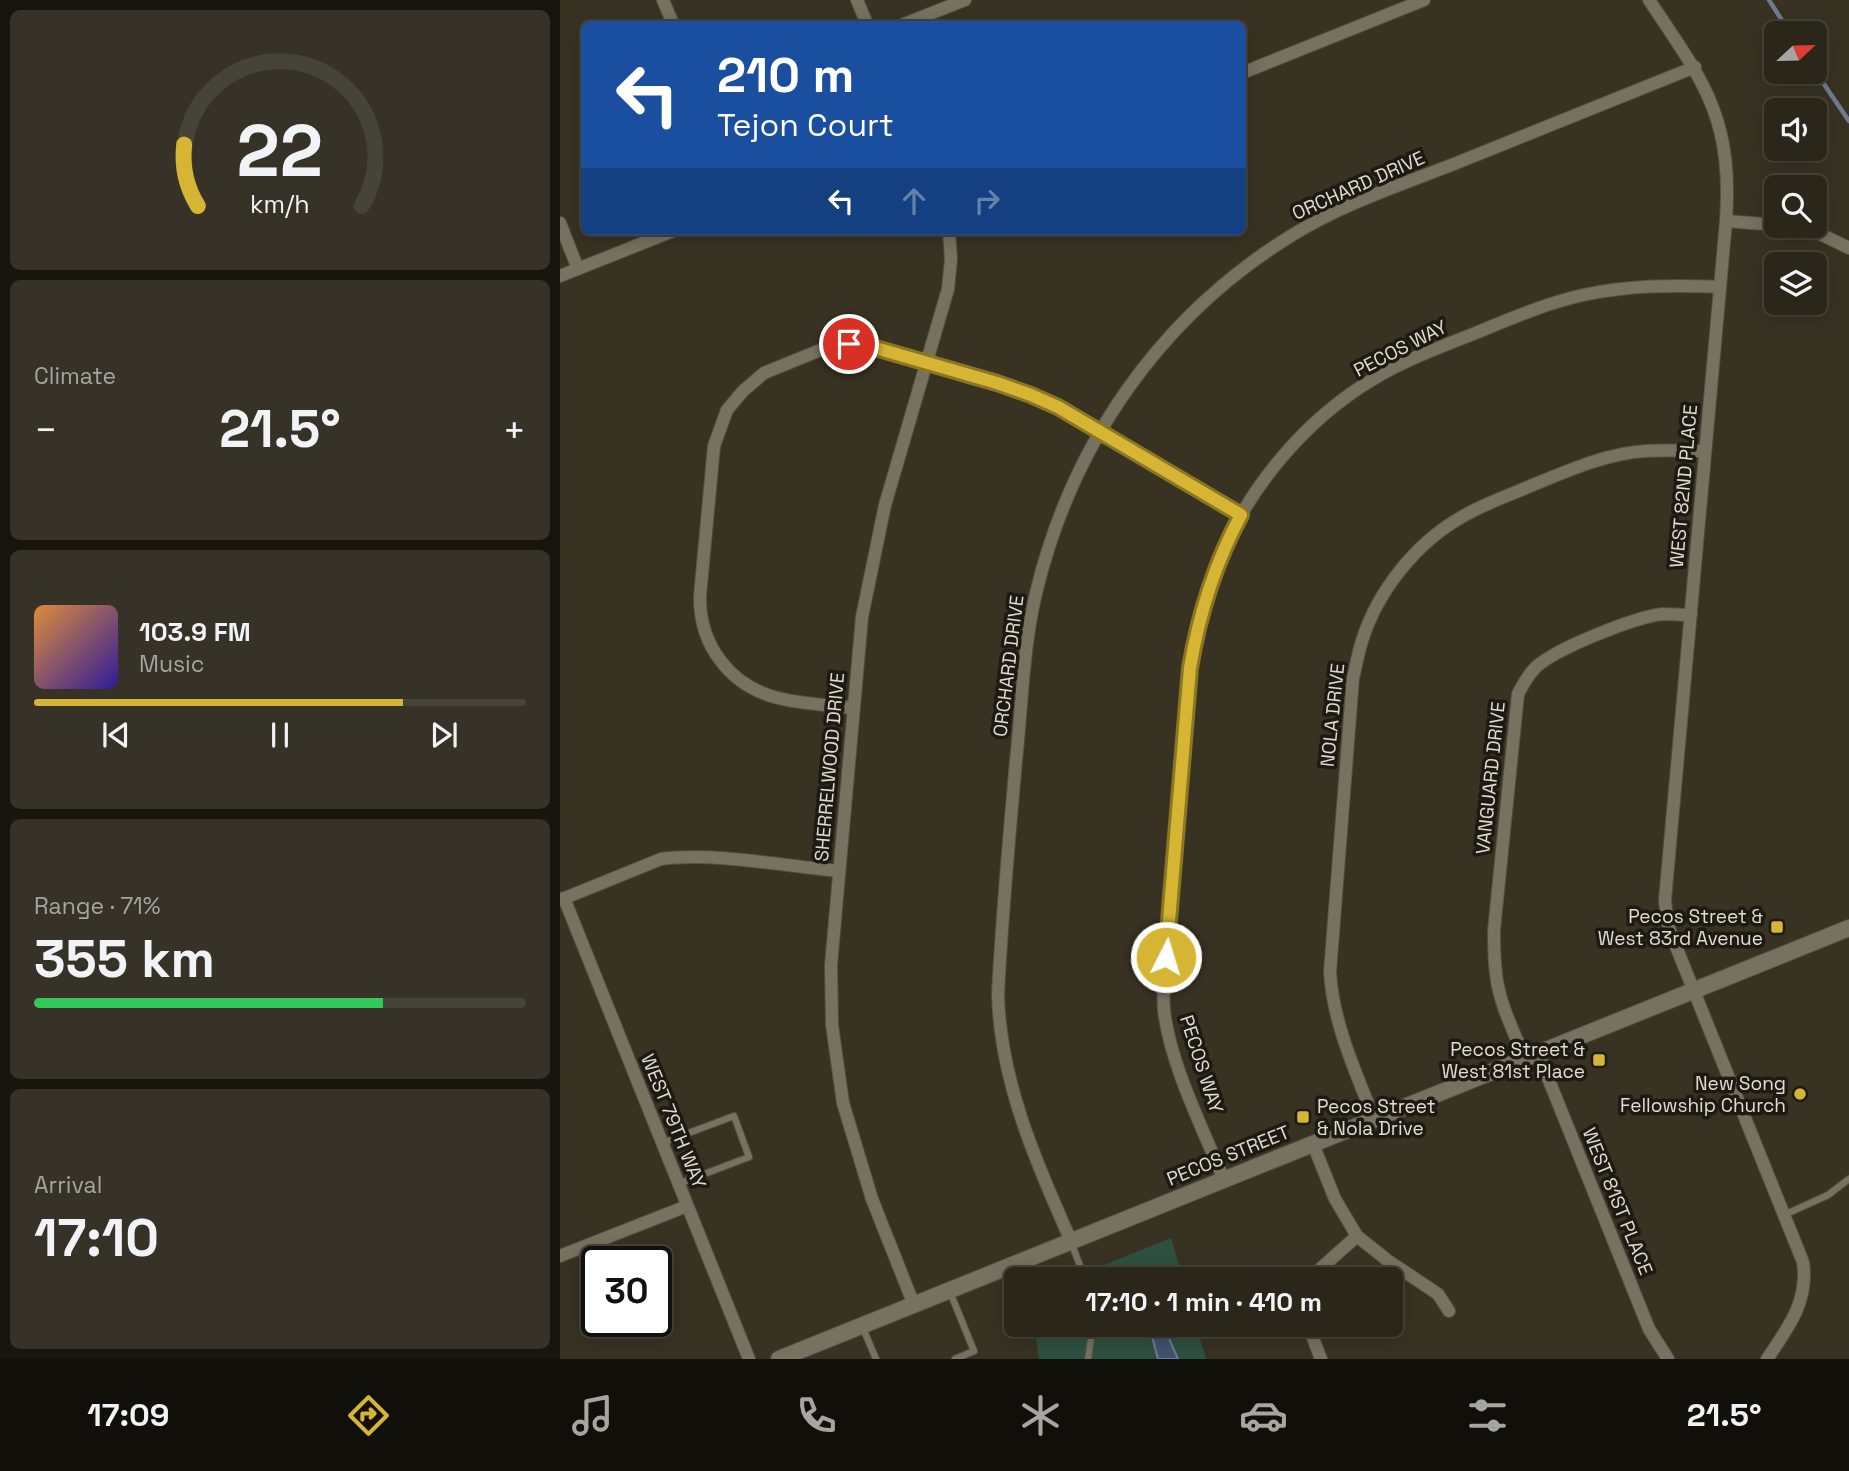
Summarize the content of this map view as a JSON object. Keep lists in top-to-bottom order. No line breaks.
{"streets":{"main road":["PECOS STREET"],"street":["ORCHARD DRIVE","PECOS WAY","WEST 82ND PLACE","NOLA DRIVE","SHERRELWOOD DRIVE","VANGUARD DRIVE","WEST 79TH WAY","WEST 81ST PLACE"]},"crossings":[["ORCHARD DRIVE","WEST 82ND PLACE"],["ORCHARD DRIVE","PECOS STREET"],["PECOS WAY","WEST 82ND PLACE"],["PECOS WAY","PECOS STREET"],["WEST 82ND PLACE","NOLA DRIVE"],["WEST 82ND PLACE","VANGUARD DRIVE"],["WEST 82ND PLACE","PECOS STREET"],["NOLA DRIVE","PECOS STREET"],["SHERRELWOOD DRIVE","PECOS STREET"],["VANGUARD DRIVE","PECOS STREET"],["VANGUARD DRIVE","WEST 81ST PLACE"],["PECOS STREET","WEST 81ST PLACE"]],"places":{"transit":["Pecos Street & West 83rd Avenue","Pecos Street & West 81st Place","Pecos Street & Nola Drive"],"other":["New Song Fellowship Church"]},"north":"right","page":{"turn":["210 m","Tejon Court"],"tile":["Climate",["Range · 71%","355 km"],["Arrival","17:10"]],"heat":["−","21.5°","+"],"song":["103.9 FM","Music"],"limit":"30","trip":"17:10 · 1 min · 410 m","tabs":["17:09","21.5°"],"gauge":["22","km/h"]}}
